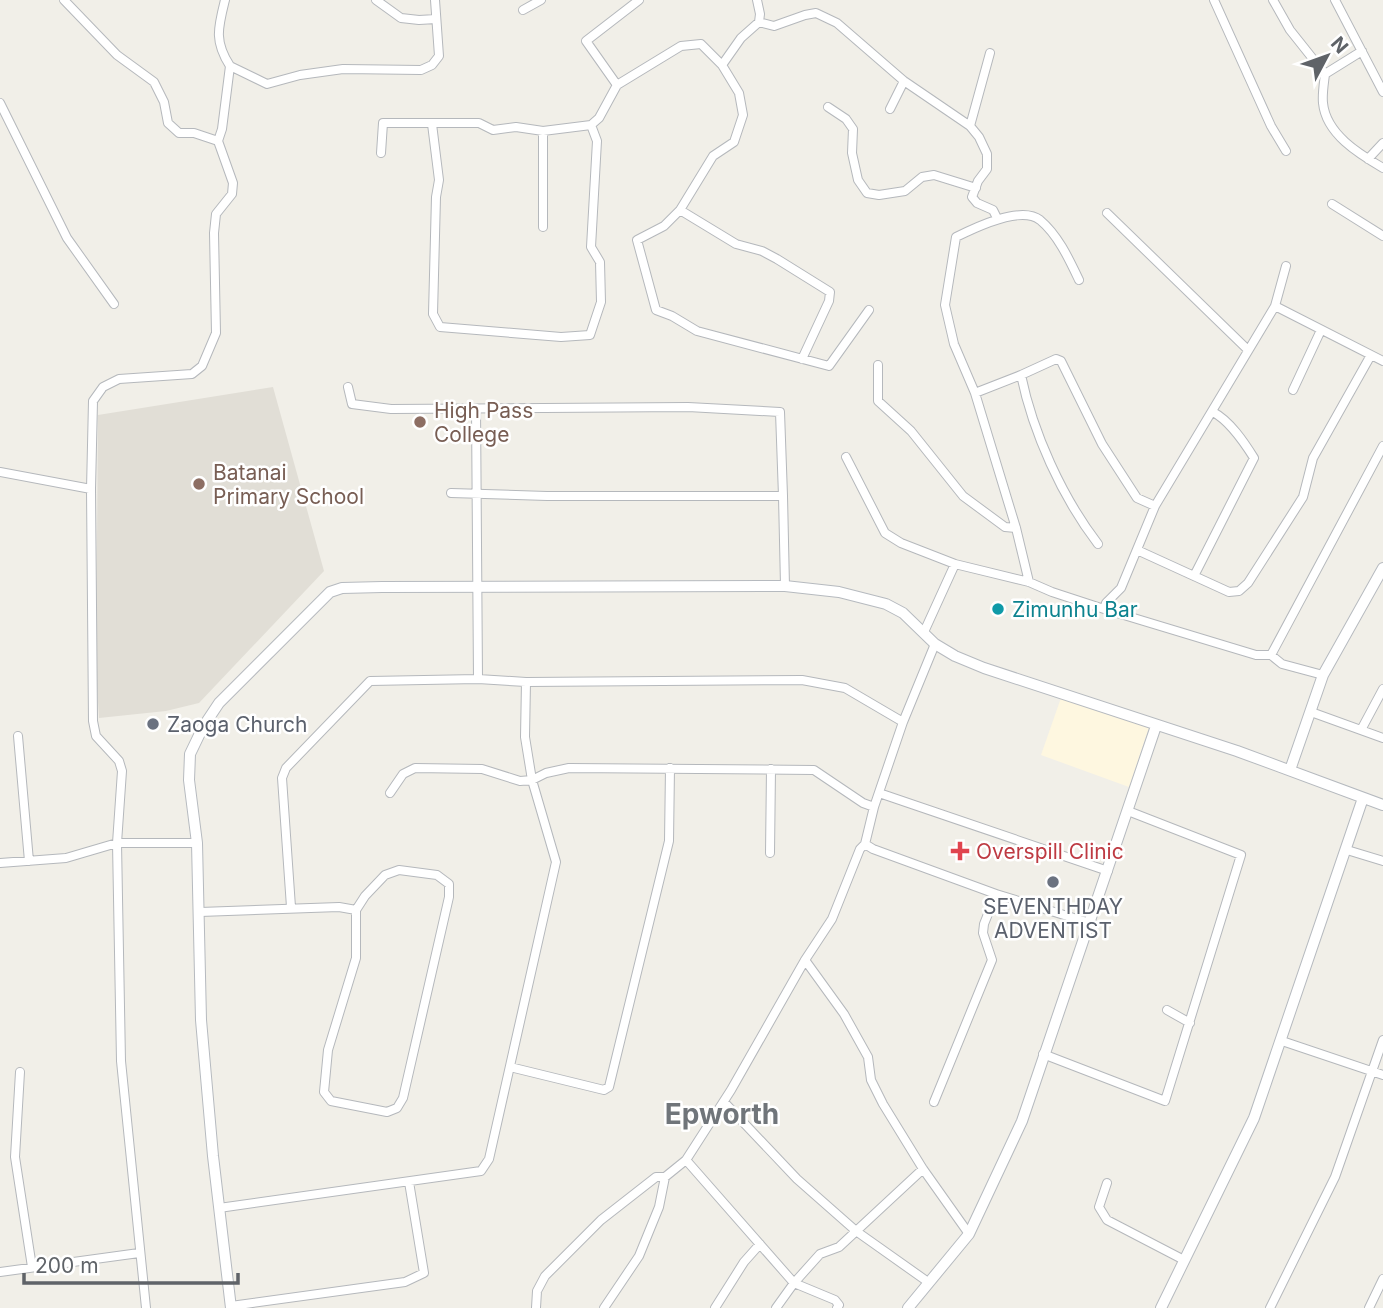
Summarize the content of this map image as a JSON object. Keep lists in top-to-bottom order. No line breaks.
{"districts":["Epworth"],"places":{"other":["High Pass College","Batanai Primary School","Zimunhu Bar","Zaoga Church","SEVENTHDAY ADVENTIST"],"health":["Overspill Clinic"]},"scale_bar":"200 m","north":"top right"}
